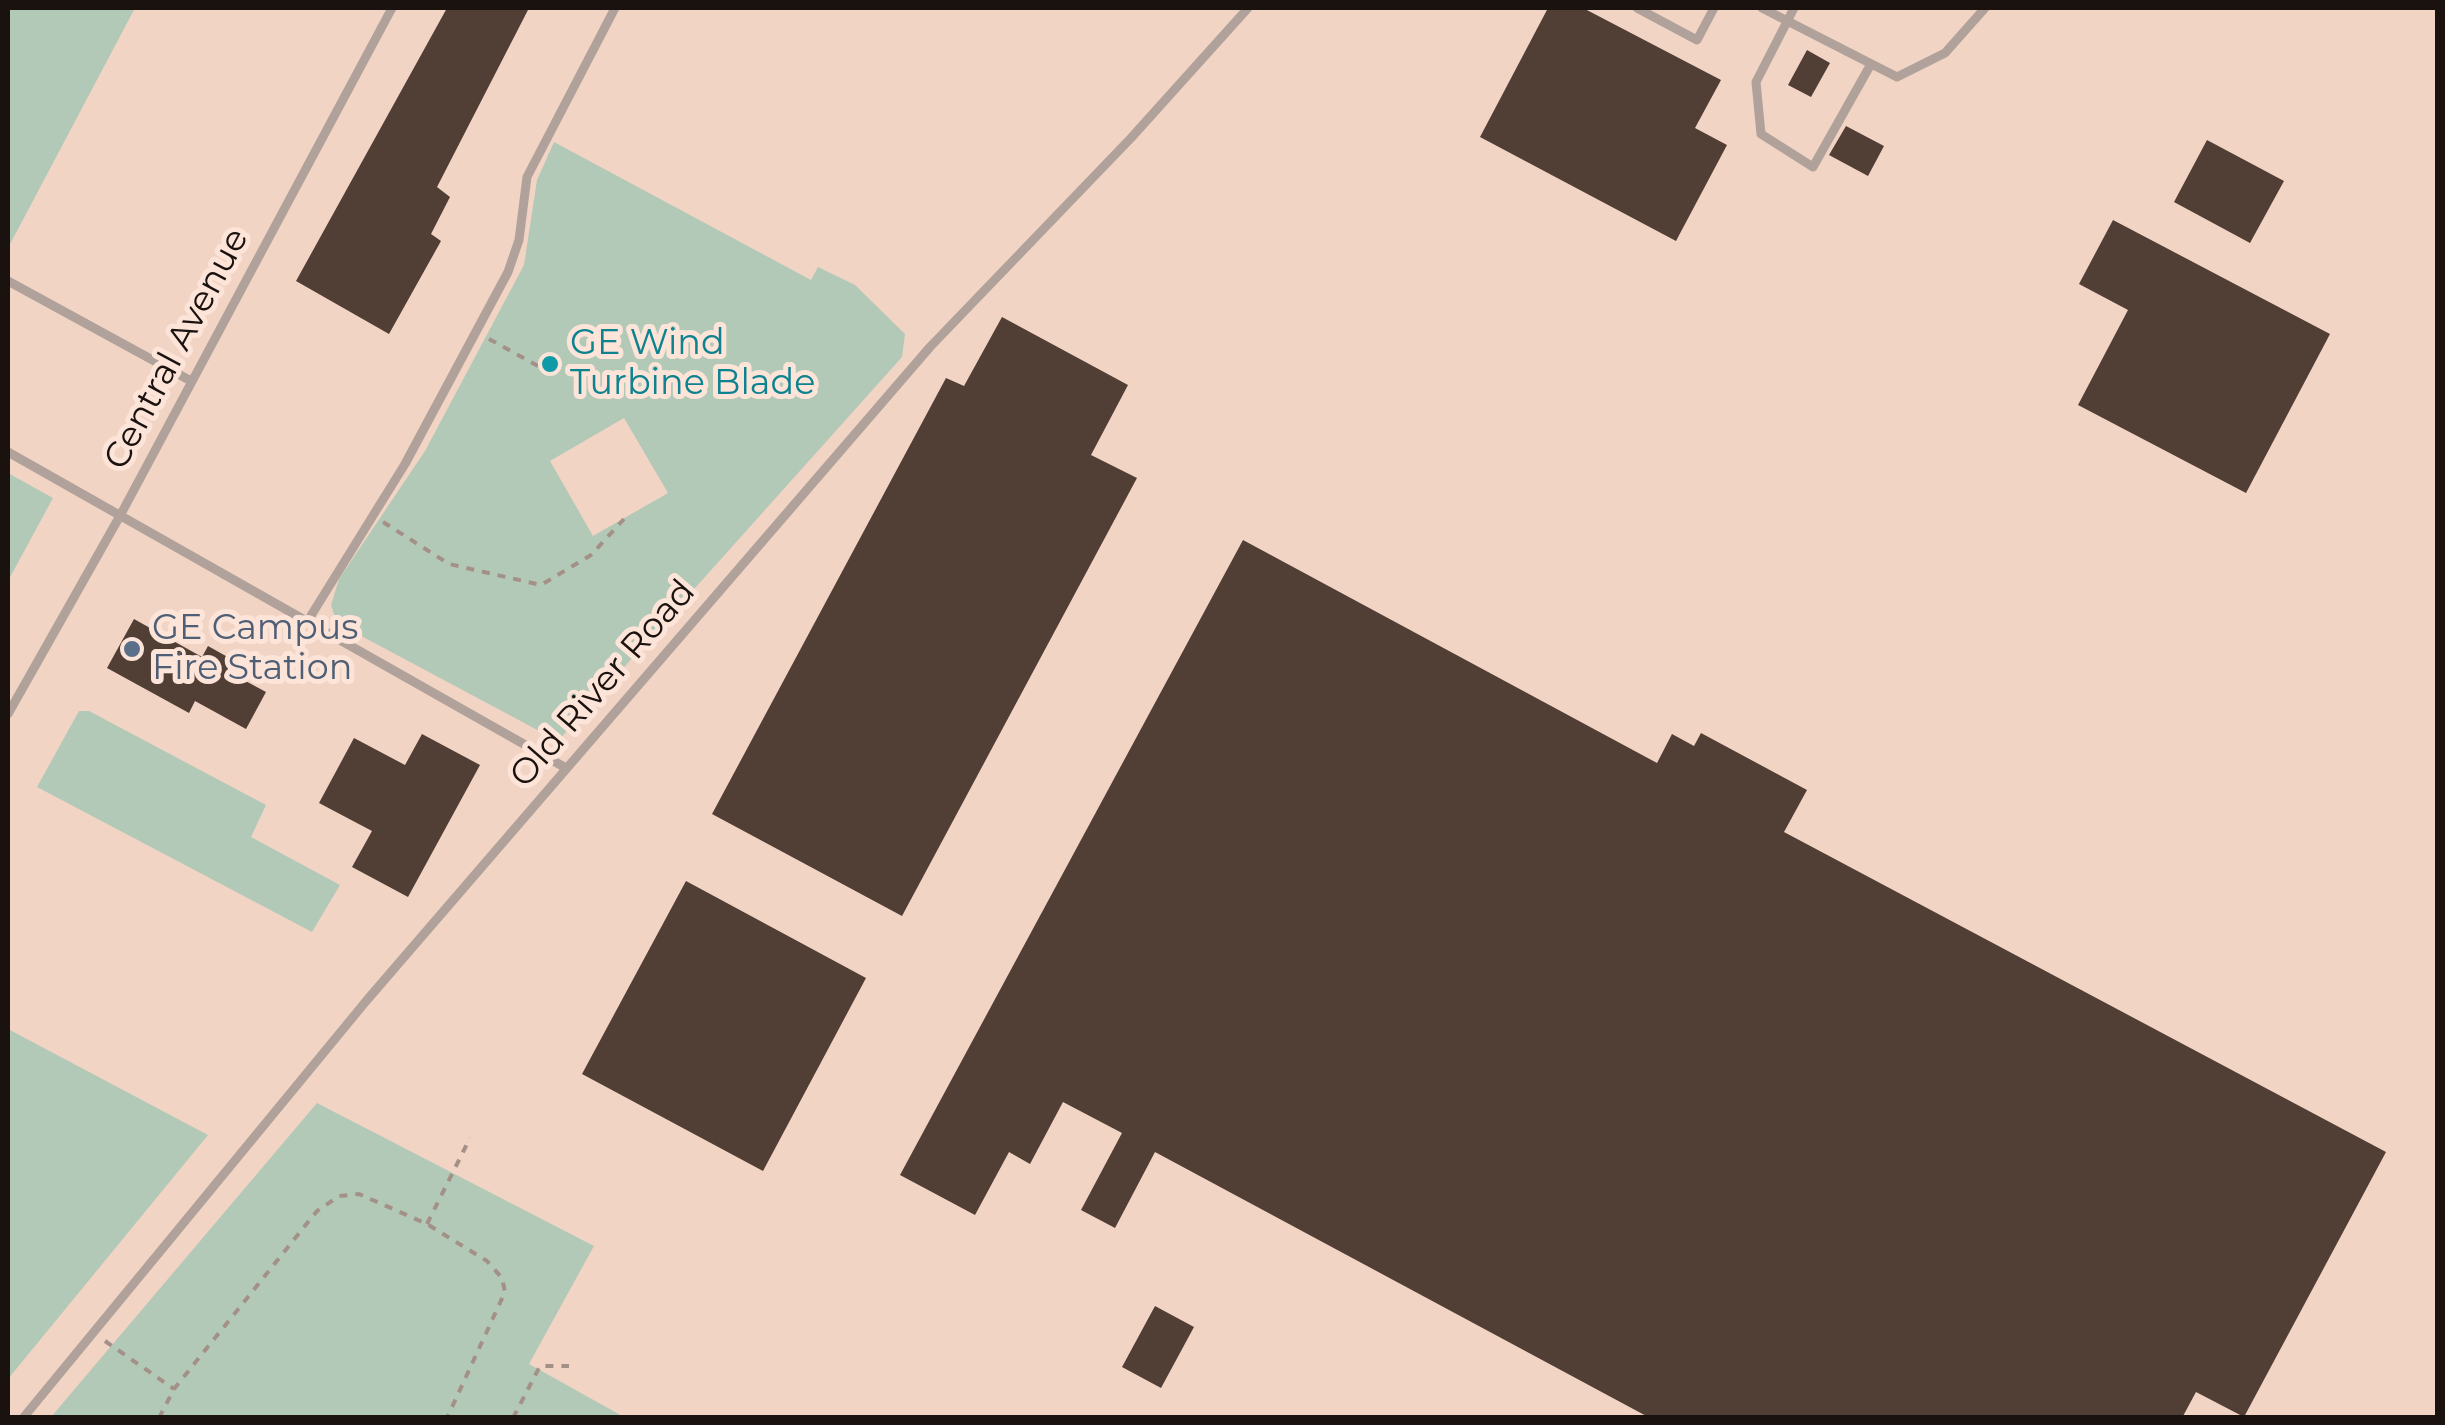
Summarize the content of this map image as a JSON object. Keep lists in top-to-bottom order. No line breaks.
{"streets":{"lane":["Central Avenue","Old River Road"]},"places":["GE Wind Turbine Blade","GE Campus Fire Station"]}
